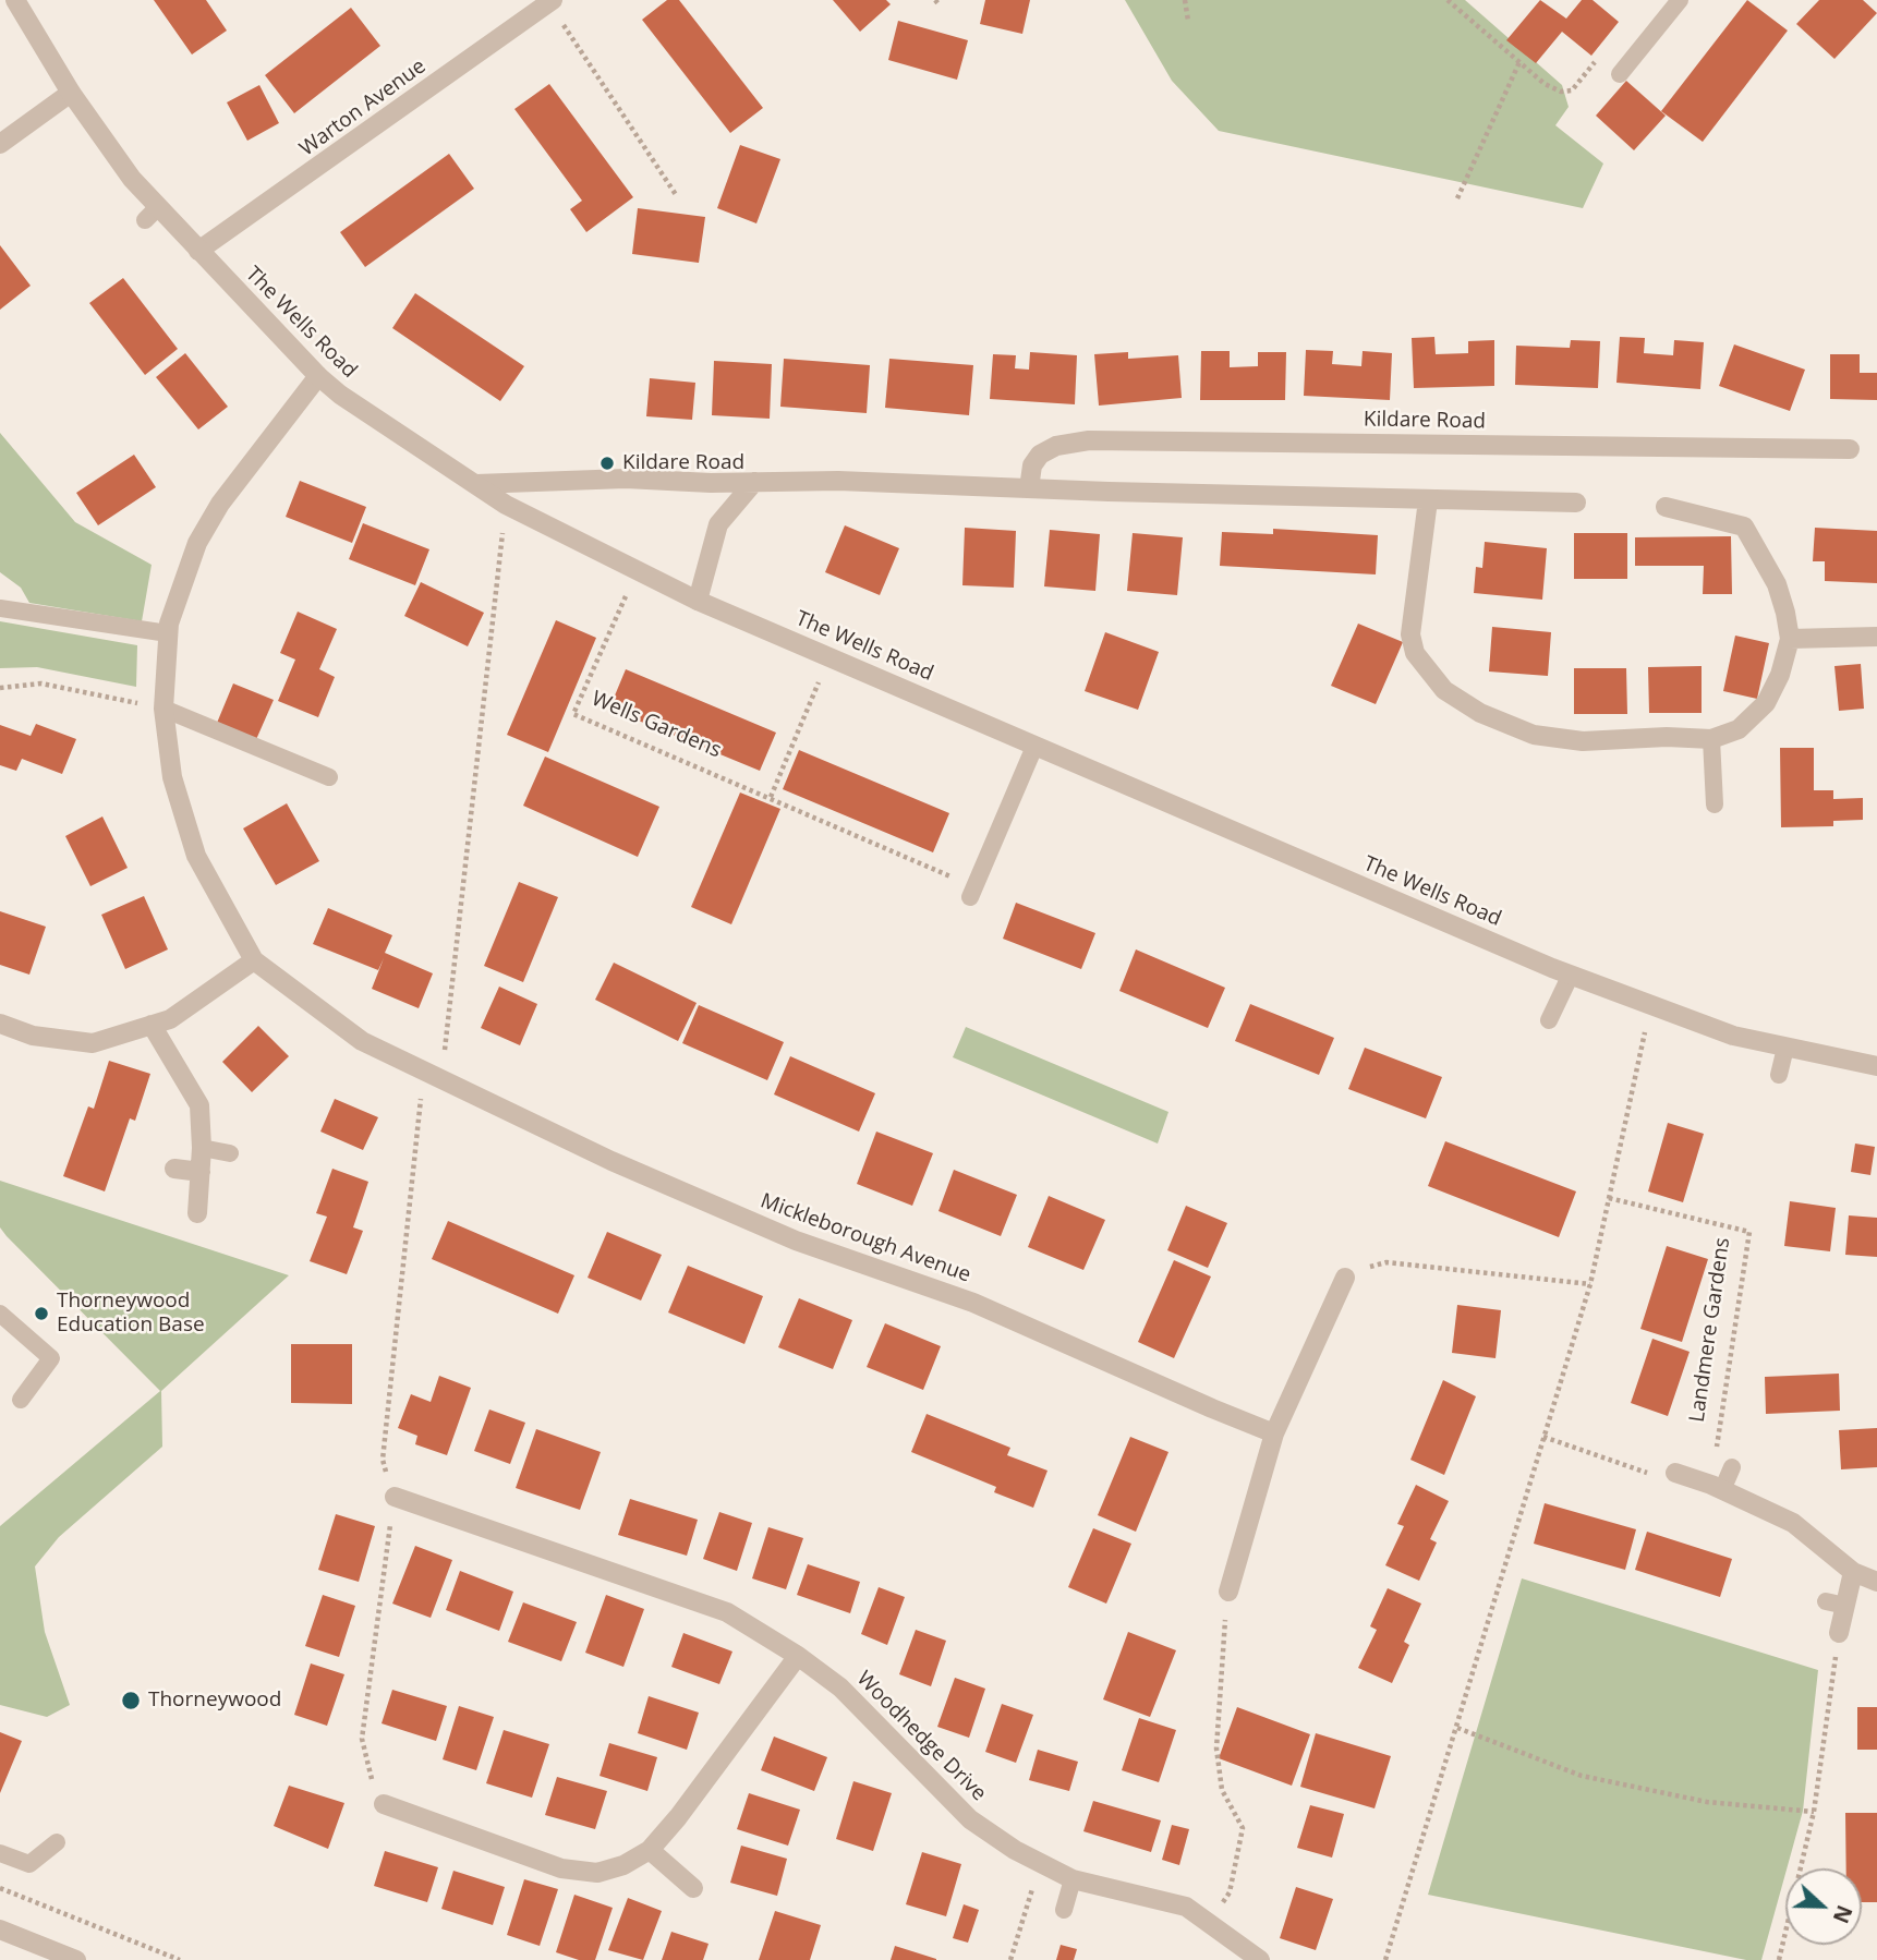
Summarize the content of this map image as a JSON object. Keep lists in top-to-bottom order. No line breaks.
{"streets":{"street":["Warton Avenue","The Wells Road","Kildare Road","Mickleborough Avenue","Woodhedge Drive"],"path":["Wells Gardens","Landmere Gardens"]},"crossings":[["Warton Avenue","The Wells Road"],["The Wells Road","Mickleborough Avenue"]],"places":["Kildare Road","Thorneywood Education Base","Thorneywood"],"north":"right"}
